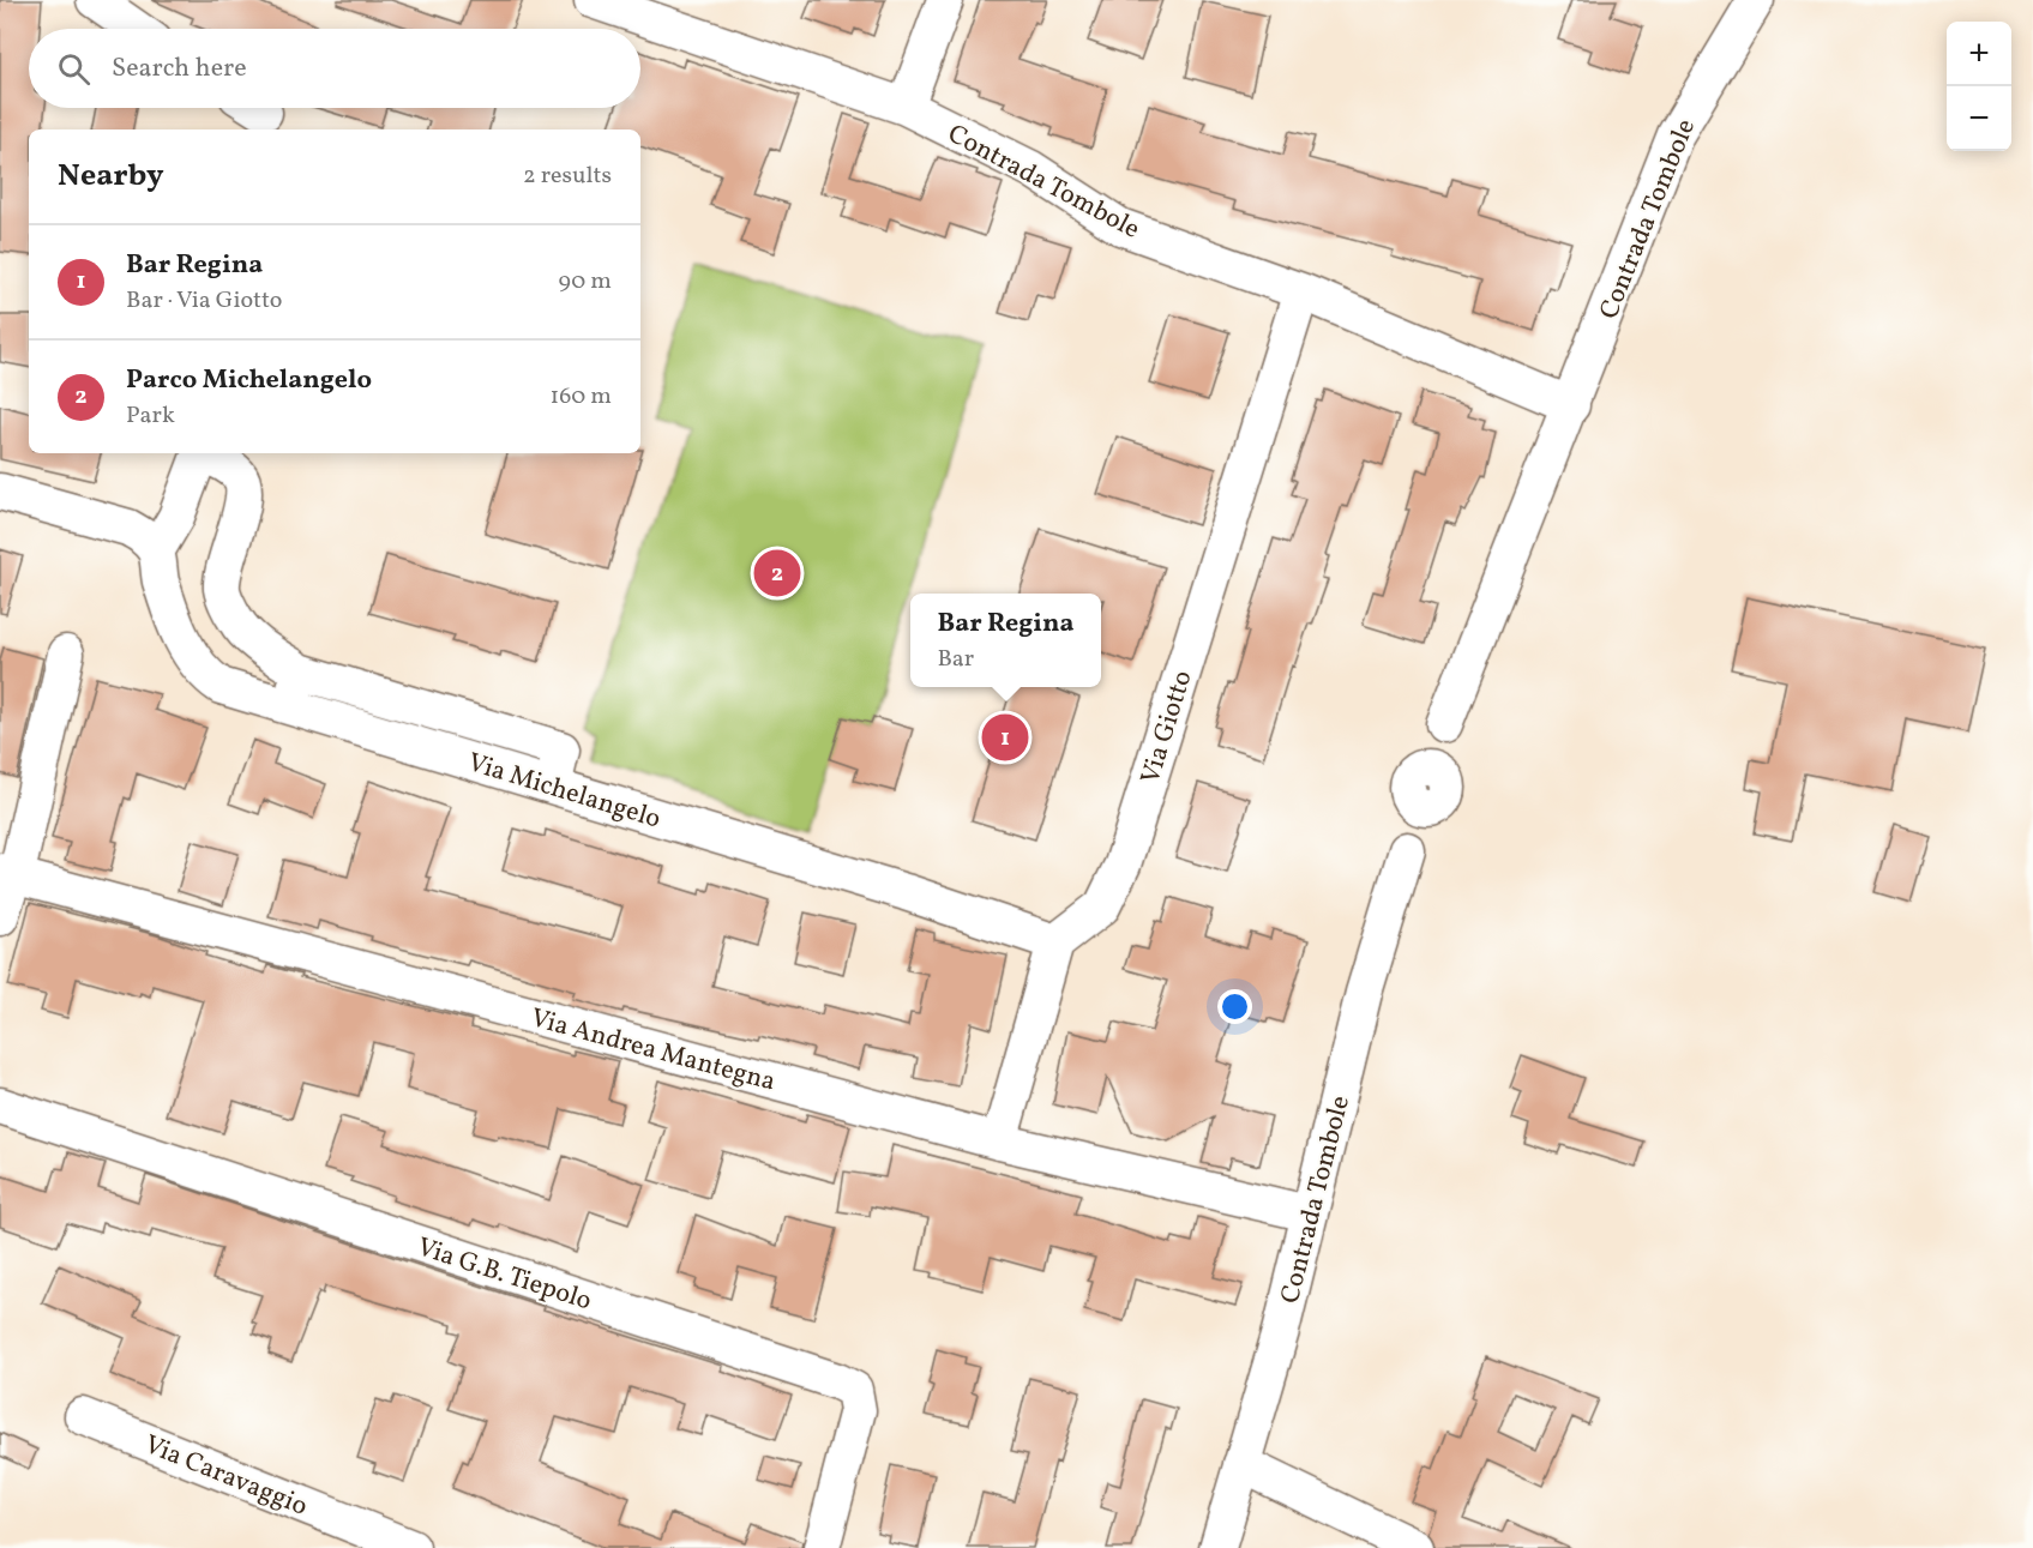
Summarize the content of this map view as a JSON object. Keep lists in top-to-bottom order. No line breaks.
{"streets":{"street":["Contrada Tombole","Via Giotto","Via Michelangelo","Via Andrea Mantegna","Via G.B. Tiepolo","Via Caravaggio"]},"crossings":[["Contrada Tombole","Via Giotto"],["Contrada Tombole","Via Andrea Mantegna"],["Via Giotto","Via Michelangelo"]],"page":{"map_buttons":["+","−"],"search":"Search here","heading":["Nearby","2 results"],"list":[{"mark":"1","name":"Bar Regina","note":"Bar · Via Giotto","value":"90 m"},{"mark":"2","name":"Parco Michelangelo","note":"Park","value":"160 m"}],"pins":["2","1"],"popup":["Bar Regina","Bar"]}}
